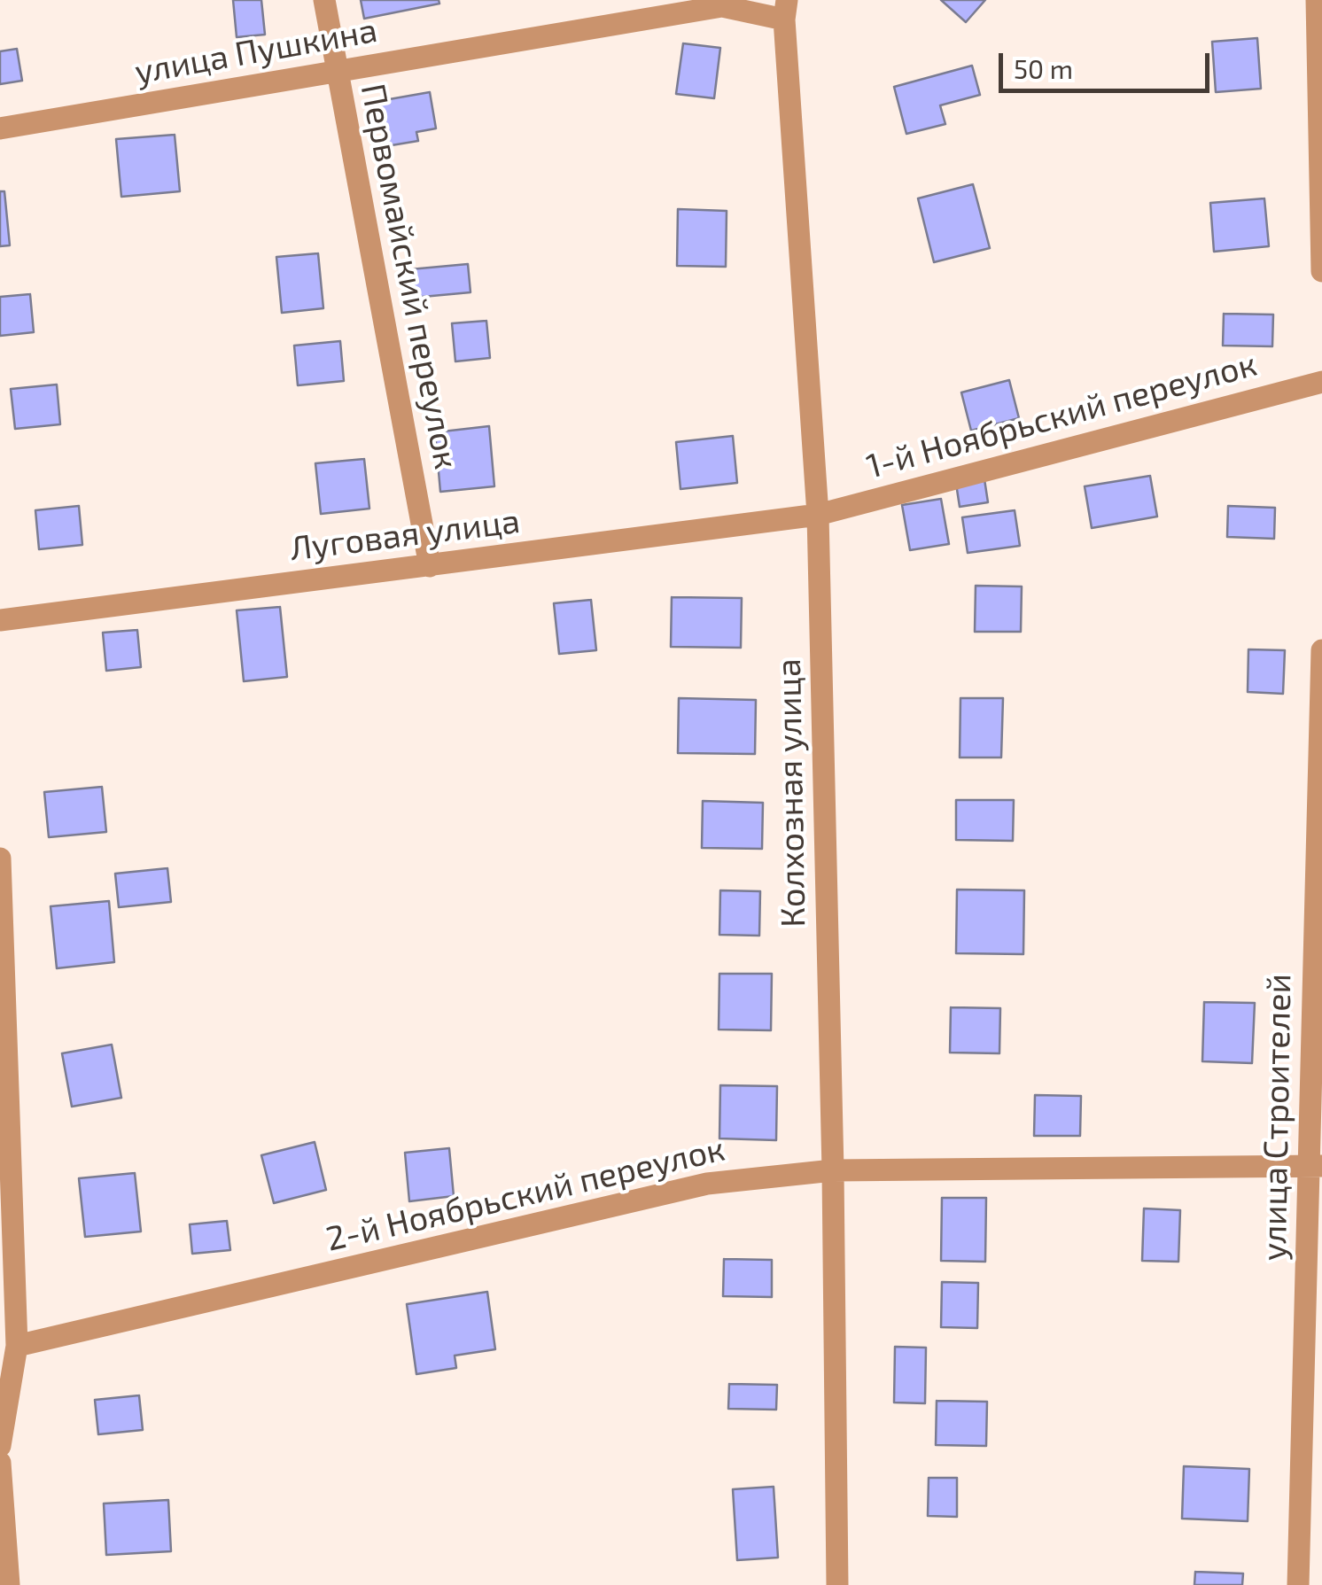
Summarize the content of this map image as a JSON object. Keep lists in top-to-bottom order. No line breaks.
{"streets":{"street":["улица Пушкина","Первомайский переулок","1-й Ноябрьский переулок","Луговая улица","Колхозная улица","улица Строителей","2-й Ноябрьский переулок"]},"crossings":[["улица Пушкина","Первомайский переулок"],["улица Пушкина","Колхозная улица"],["Первомайский переулок","Луговая улица"],["1-й Ноябрьский переулок","Луговая улица"],["1-й Ноябрьский переулок","Колхозная улица"],["Луговая улица","Колхозная улица"],["Колхозная улица","2-й Ноябрьский переулок"],["улица Строителей","2-й Ноябрьский переулок"]],"scale_bar":"50 m"}
